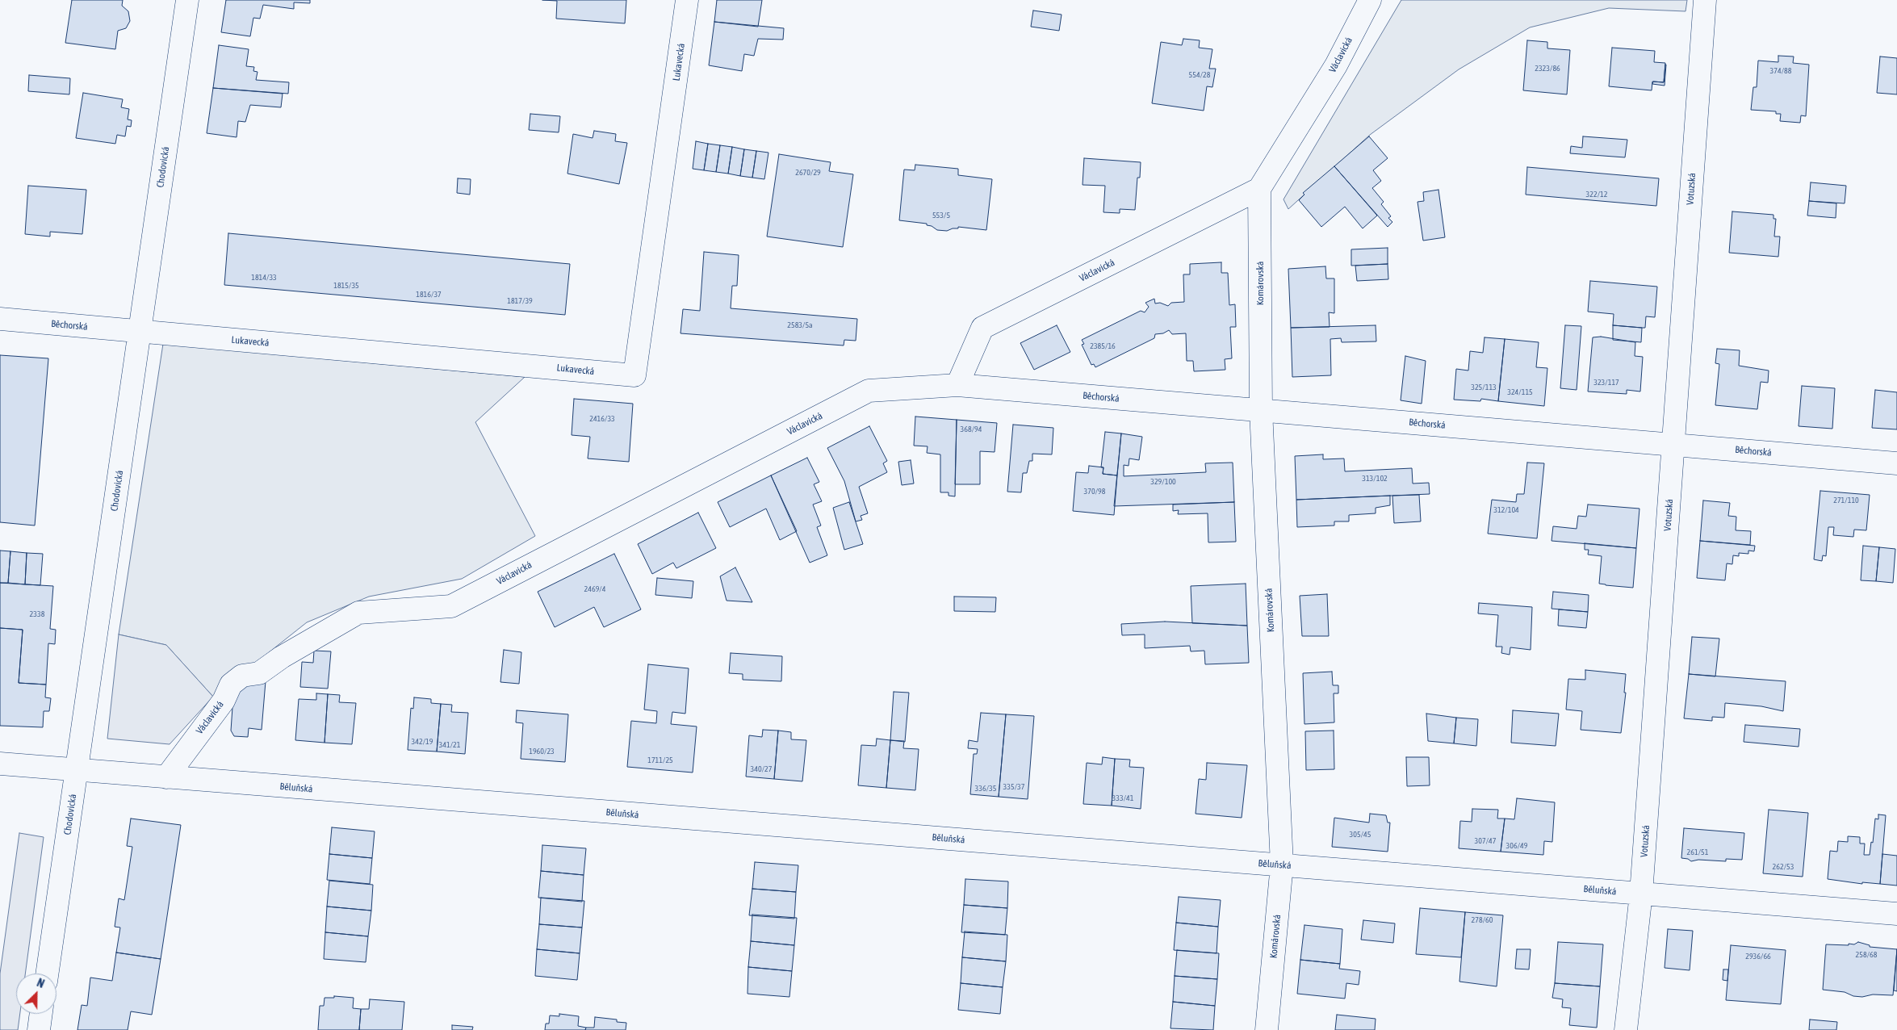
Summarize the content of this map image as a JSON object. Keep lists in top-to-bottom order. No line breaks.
{"streets":{"street":["Václavická","Lukavecká","Chodovická","Votuzská","Komárovská","Běchorská","Běluňská"]},"crossings":[["Václavická","Komárovská"],["Václavická","Běchorská"],["Václavická","Běluňská"],["Lukavecká","Chodovická"],["Lukavecká","Běchorská"],["Chodovická","Běchorská"],["Chodovická","Běluňská"],["Votuzská","Běchorská"],["Votuzská","Běluňská"],["Komárovská","Běchorská"],["Komárovská","Běluňská"]],"house_numbers":["2323/86","374/88","554/28","2670/29","322/12","553/5","1814/33","1815/35","1816/37","1817/39","2583/5a","2385/16","323/117","325/113","324/115","2416/33","368/94","313/102","329/100","370/98","271/110","312/104","2469/4","2338","342/19","341/21","1960/23","1711/25","340/27","335/37","336/35","333/41","305/45","307/47","306/49","261/51","262/53","278/60","258/68","2936/66"],"north":"top right"}
